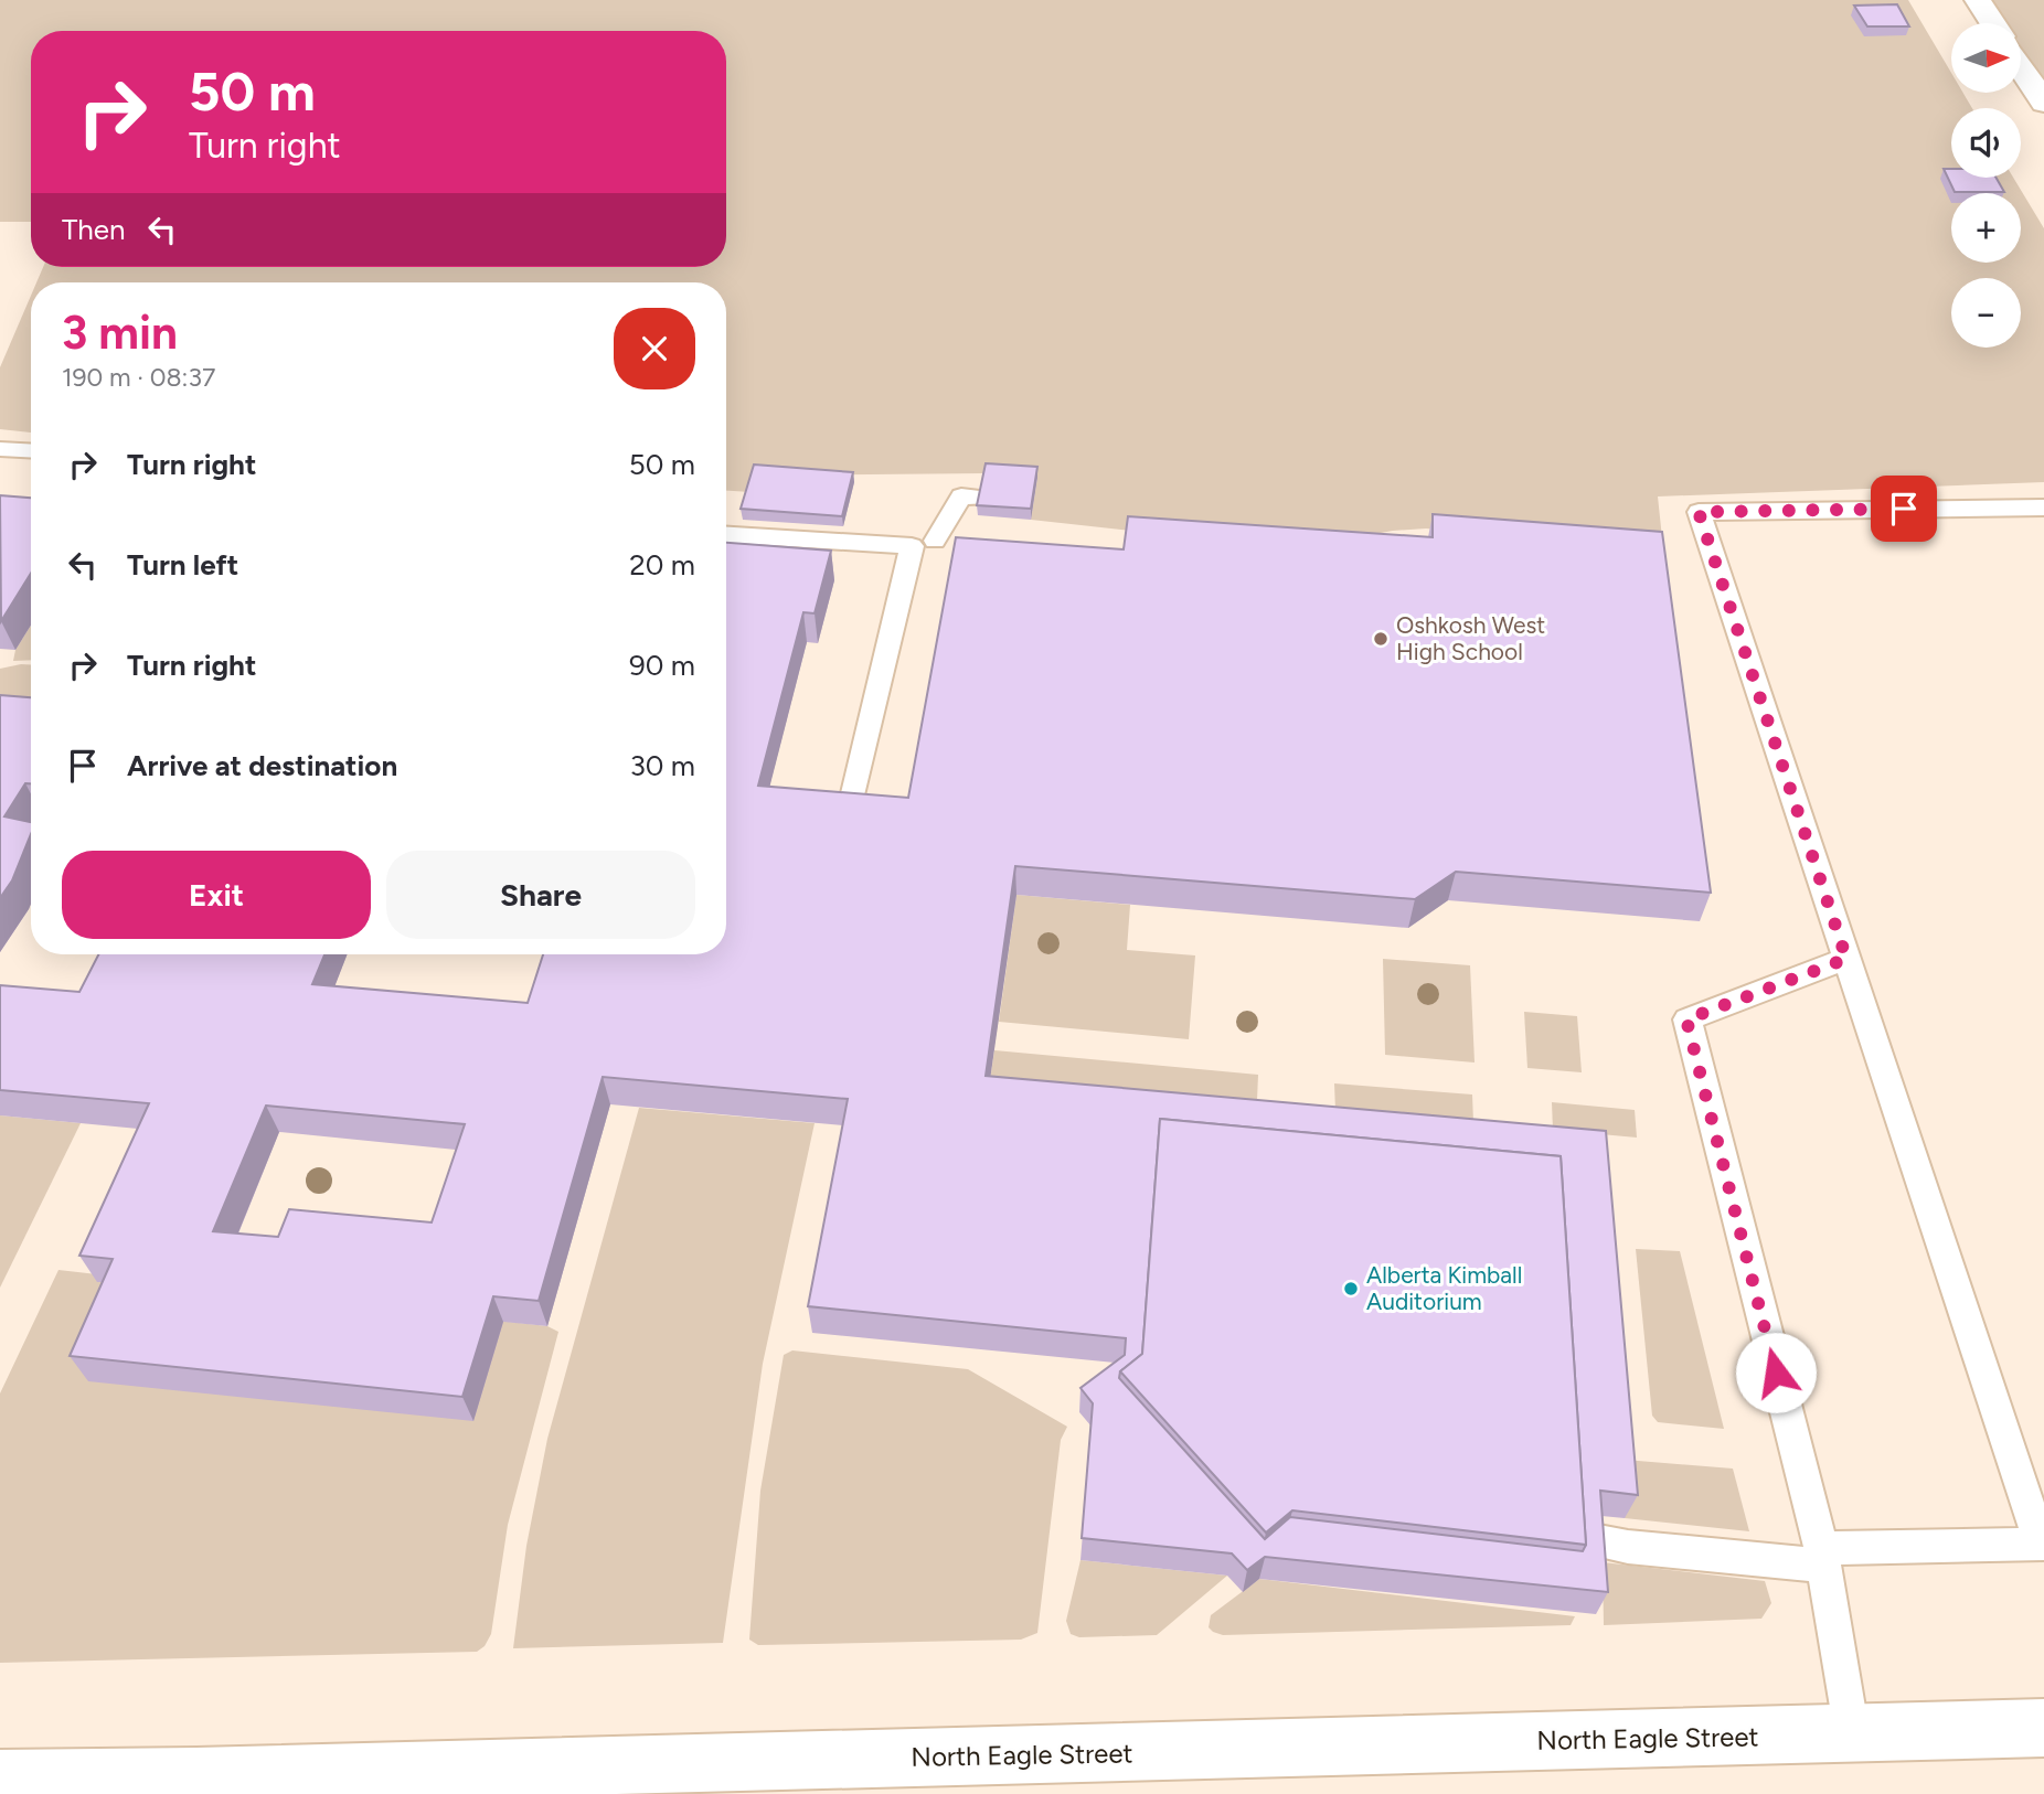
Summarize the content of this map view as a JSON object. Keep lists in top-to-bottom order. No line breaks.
{"streets":{"street":["North Eagle Street"]},"places":["Oshkosh West High School","Alberta Kimball Auditorium"],"north":"right","page":{"map_buttons":["+","−"],"turn":["50 m","Turn right"],"then":"Then","heading":["3 min","190 m · 08:37"],"list":[{"name":"Turn right","value":"50 m"},{"name":"Turn left","value":"20 m"},{"name":"Turn right","value":"90 m"},{"name":"Arrive at destination","value":"30 m"}],"buttons":["Exit","Share"]}}
